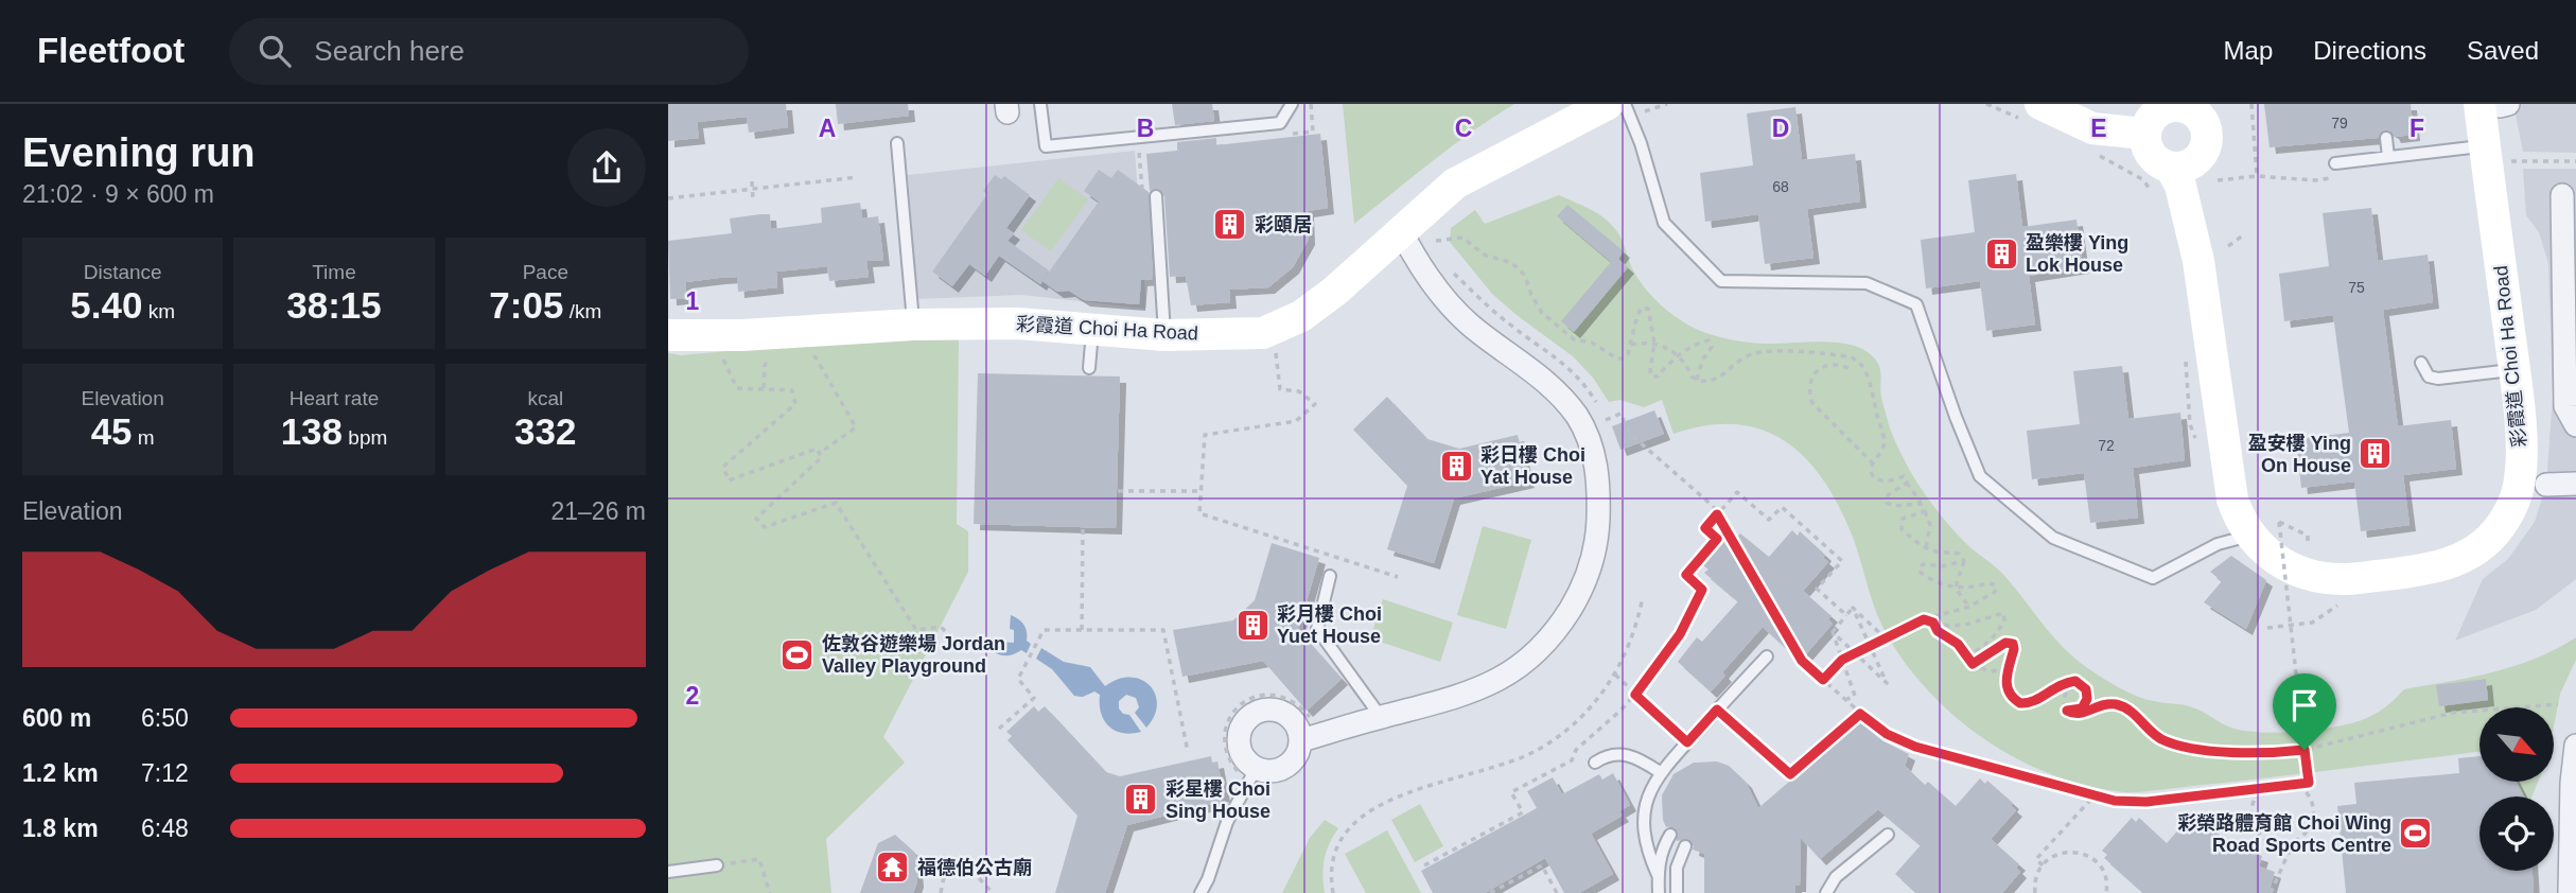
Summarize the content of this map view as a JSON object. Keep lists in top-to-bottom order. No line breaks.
{"streets":{"street":["彩霞道 Choi Ha Road"]},"places":{"building":["彩頤居","盈樂樓 Ying Lok House","盈安樓 Ying On House","彩日樓 Choi Yat House","彩月樓 Choi Yuet House","彩星樓 Choi Sing House"],"sports":["佐敦谷遊樂場 Jordan Valley Playground","彩榮路體育館 Choi Wing Road Sports Centre"],"temple":["福德伯公古廟"]},"house_numbers":["79","68","75","72"],"north":"bottom right","page":{"header":"Fleetfoot","search":"Search here","nav":["Map","Directions","Saved"],"heading":["Evening run","21:02 · 9 × 600 m"],"stats":[["Distance","5.40 km"],["Time","38:15"],["Pace","7:05 /km"],["Elevation","45 m"],["Heart rate","138 bpm"],["kcal","332"]],"chart":["Elevation","21–26 m"],"list":[{"name":"600 m","note":"6:50"},{"name":"1.2 km","note":"7:12"},{"name":"1.8 km","note":"6:48"}]},"grid":{"columns":["A","B","C","D","E","F"],"rows":["1","2"]}}
